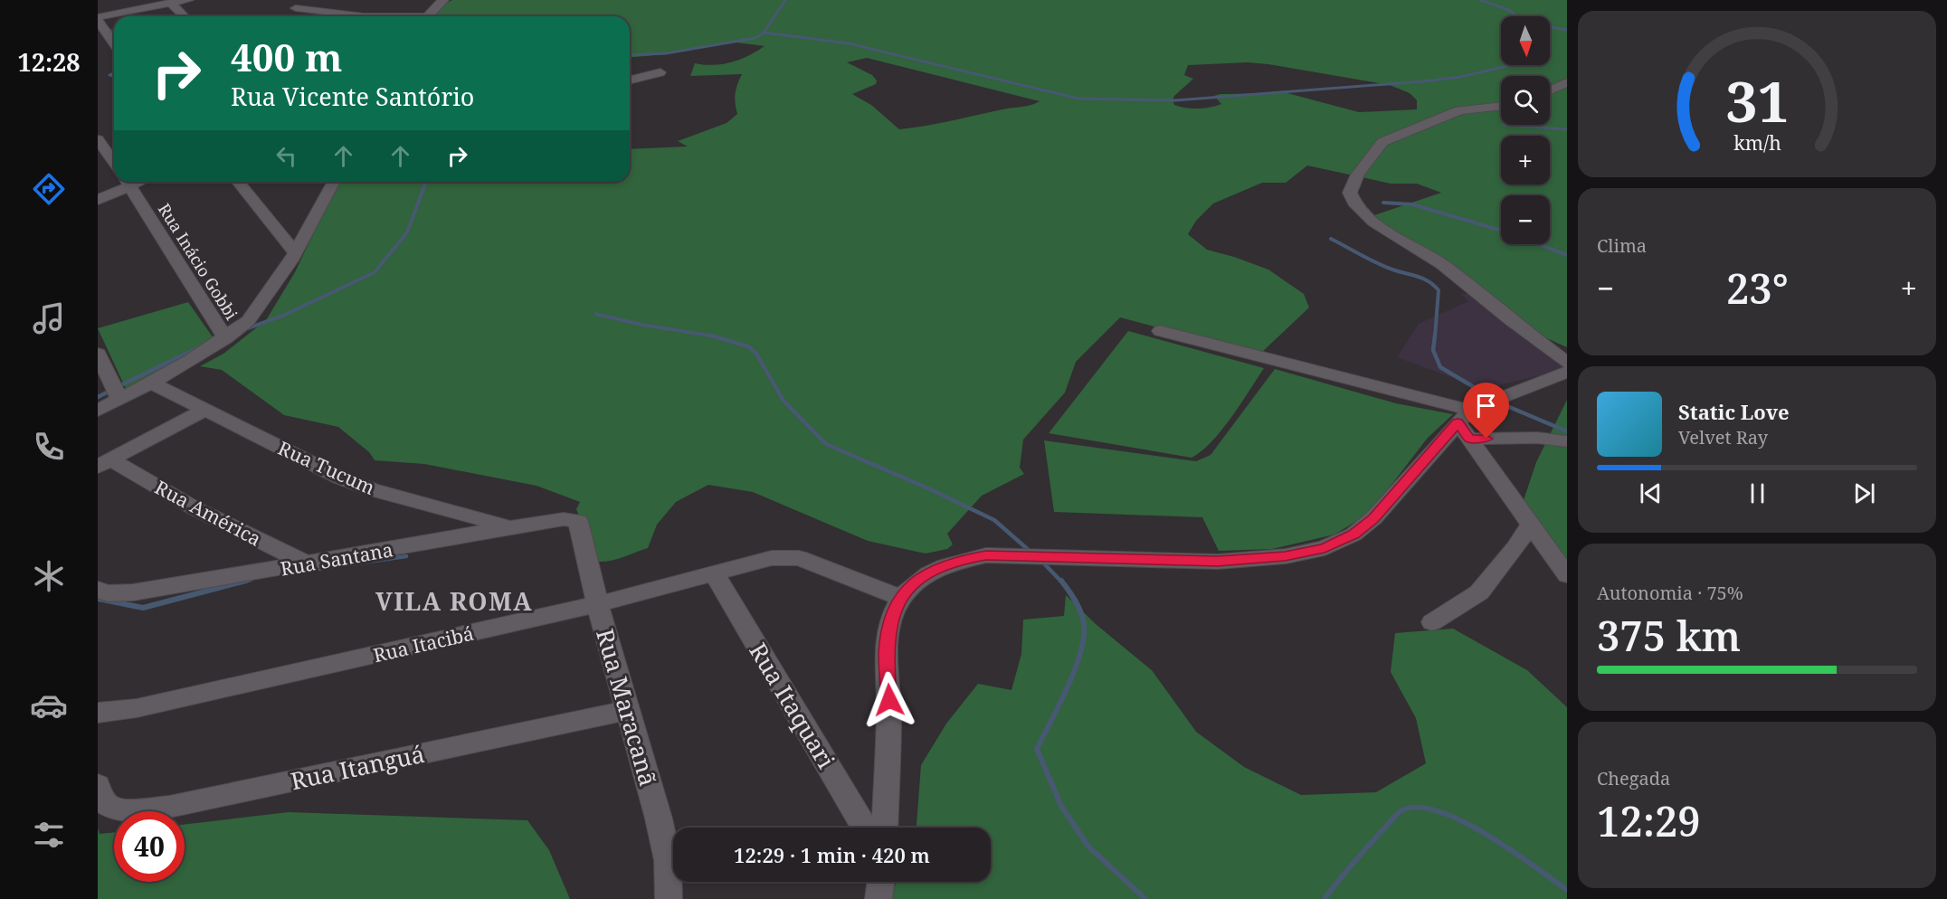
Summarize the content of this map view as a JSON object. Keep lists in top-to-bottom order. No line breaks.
{"streets":{"street":["Rua Inácio Gobbi","Rua Tucum","Rua América","Rua Santana","Rua Itacibá","Rua Itaquari","Rua Maracanã","Rua Itanguá"]},"crossings":[["Rua Tucum","Rua Santana"],["Rua América","Rua Santana"],["Rua Santana","Rua Maracanã"],["Rua Itacibá","Rua Itaquari"],["Rua Itacibá","Rua Maracanã"],["Rua Maracanã","Rua Itanguá"]],"districts":["VILA ROMA"],"north":"bottom","page":{"tabs":"12:28","map_buttons":["+","−"],"turn":["400 m","Rua Vicente Santório"],"tile":["Clima",["Autonomia · 75%","375 km"],["Chegada","12:29"]],"heat":["−","23°","+"],"song":["Static Love","Velvet Ray"],"limit":"40","trip":"12:29 · 1 min · 420 m","gauge":["31","km/h"]}}
